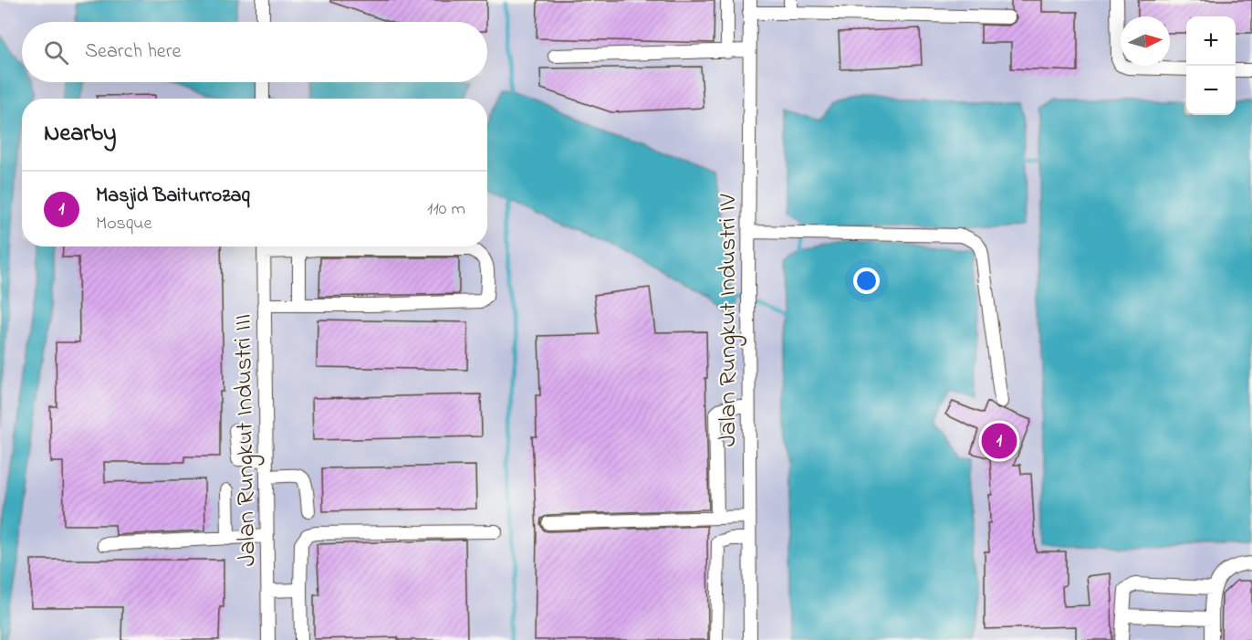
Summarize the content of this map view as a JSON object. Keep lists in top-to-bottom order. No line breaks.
{"streets":{"street":["Jalan Rungkut Industri IV","Jalan Rungkut Industri III"]},"north":"right","page":{"map_buttons":["+","−"],"search":"Search here","heading":"Nearby","list":[{"mark":"1","name":"Masjid Baiturrozaq","note":"Mosque","value":"110 m"}],"pins":"1"}}
